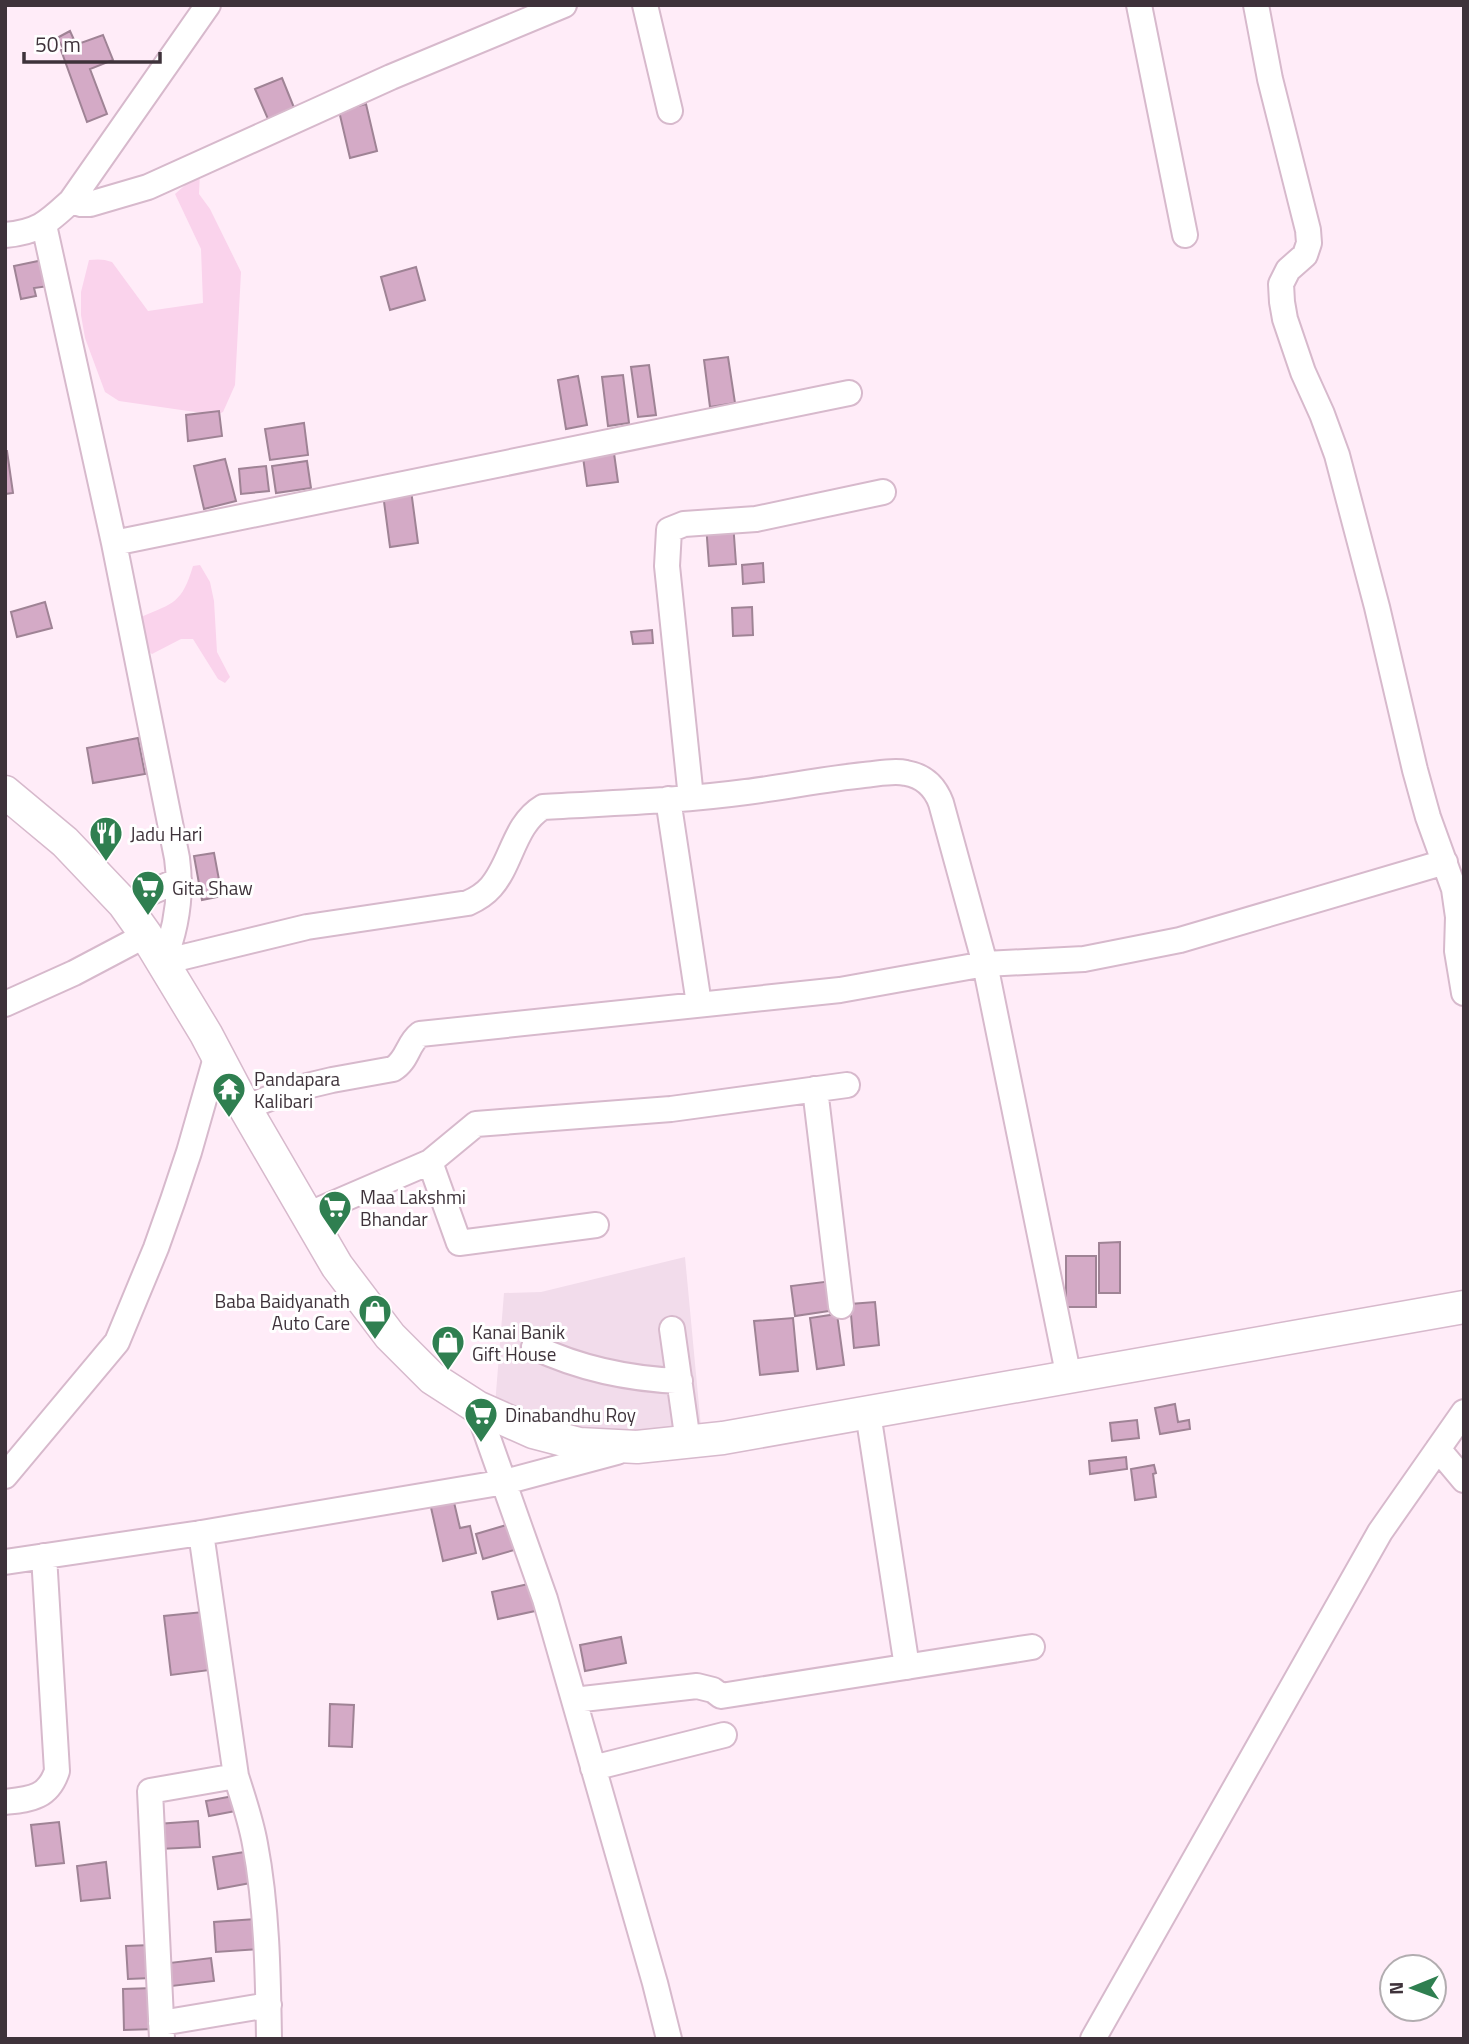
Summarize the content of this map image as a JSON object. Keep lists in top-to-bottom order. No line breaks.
{"places":{"restaurant":["Jadu Hari"],"supermarket":["Gita Shaw","Maa Lakshmi Bhandar","Dinabandhu Roy"],"temple":["Pandapara Kalibari"],"shop":["Baba Baidyanath Auto Care","Kanai Banik Gift House"]},"scale_bar":"50 m","north":"left"}
